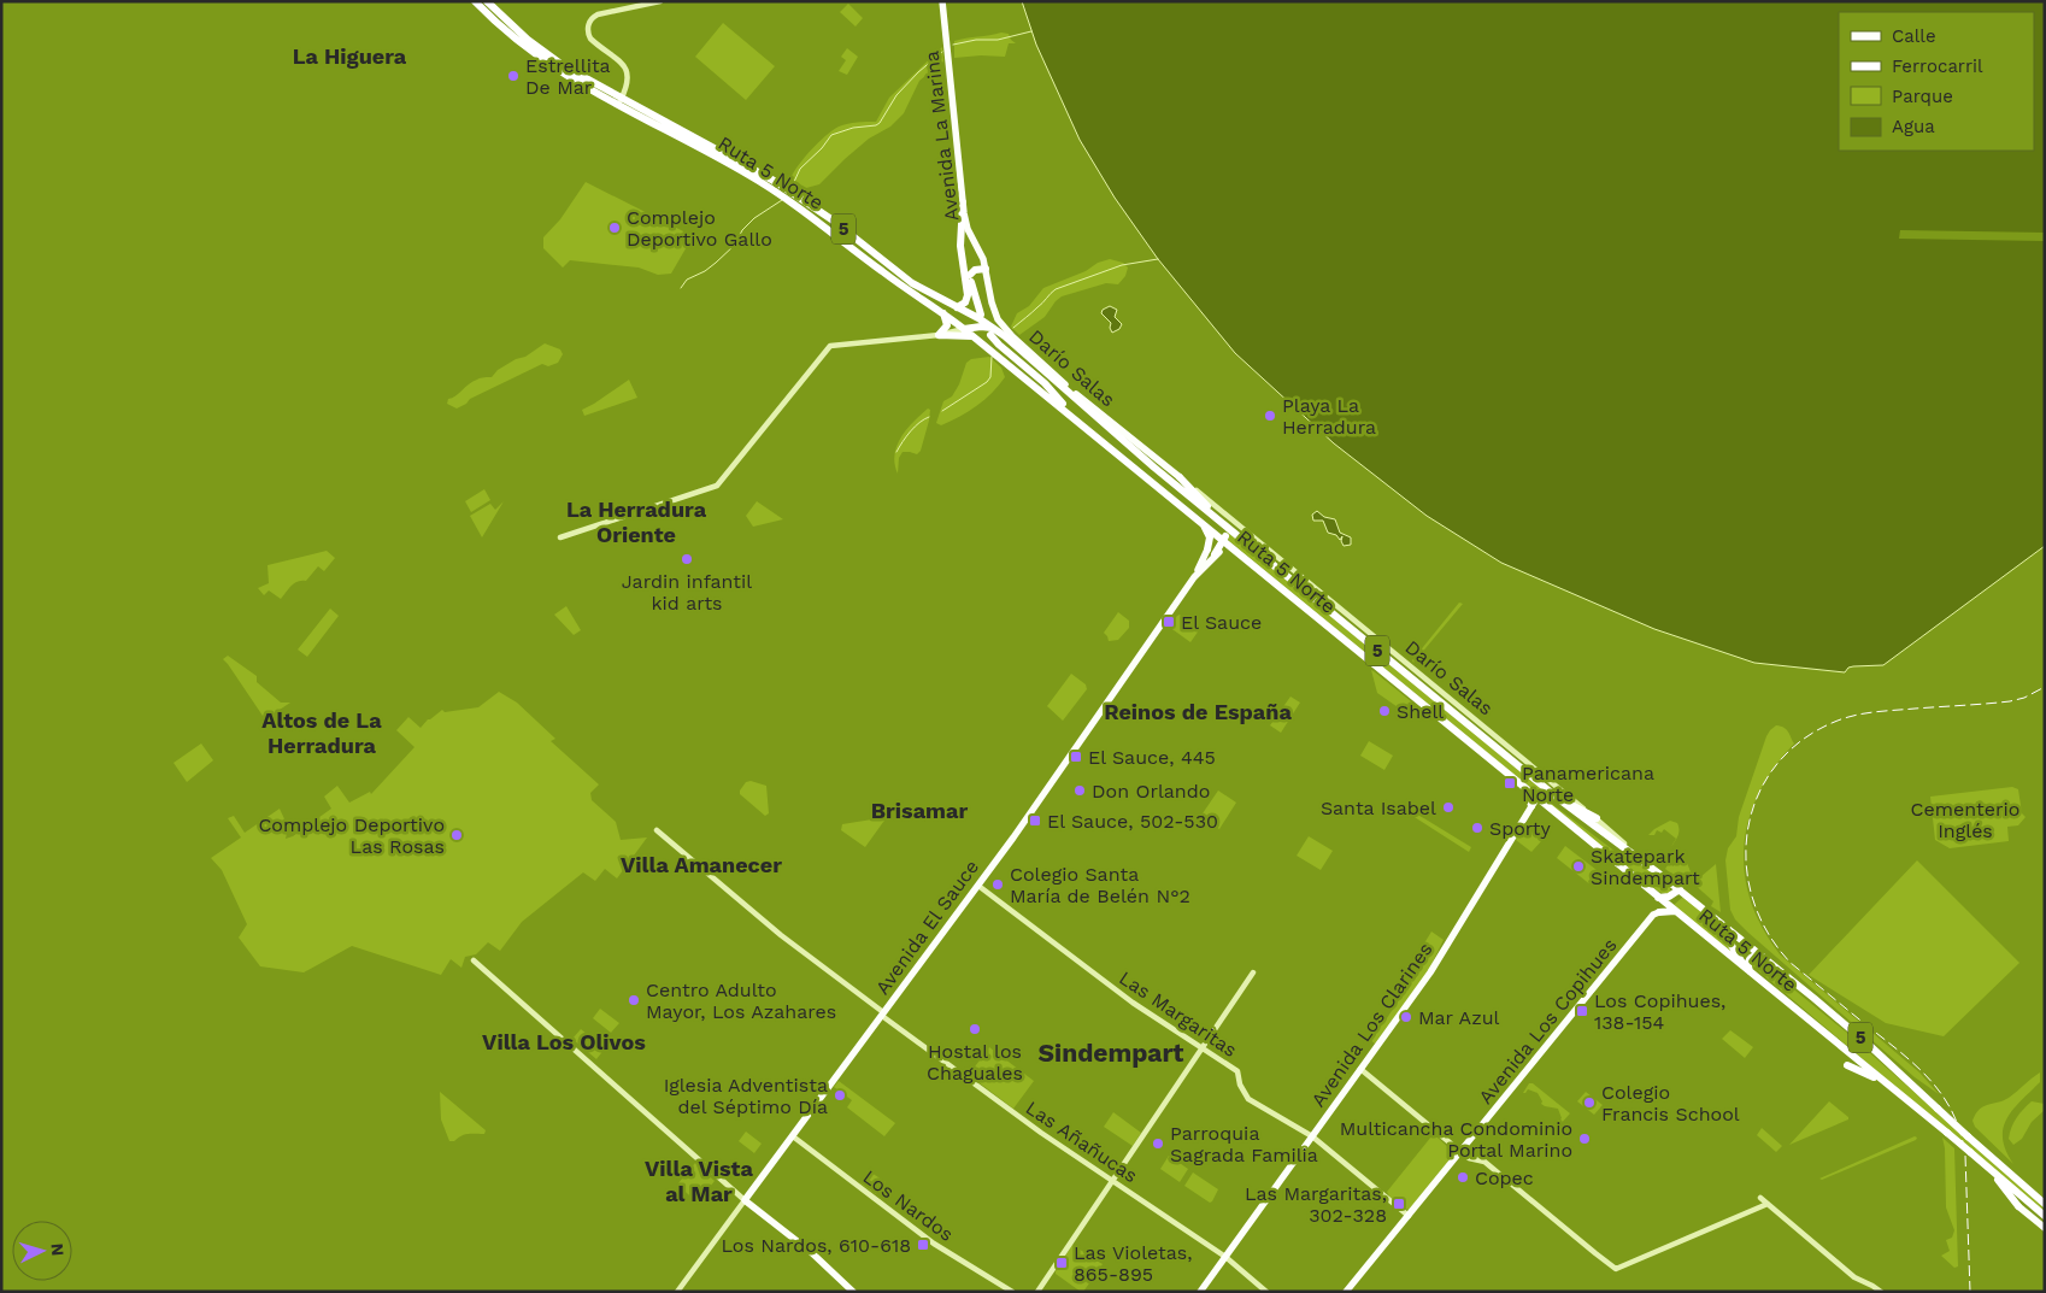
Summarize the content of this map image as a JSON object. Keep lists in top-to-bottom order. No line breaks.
{"streets":{"highway":["Ruta 5 Norte","5"],"main road":["Avenida La Marina","Darío Salas","Avenida El Sauce","Avenida Los Copihues","Avenida Los Clarines"],"street":["Las Margaritas","Las Añañucas","Los Nardos"]},"crossings":[["Avenida La Marina","Darío Salas"],["Ruta 5 Norte","Darío Salas"],["Ruta 5 Norte","Avenida Los Clarines"],["Avenida El Sauce","Las Margaritas"],["Avenida El Sauce","Las Añañucas"],["Avenida El Sauce","Los Nardos"],["Las Margaritas","Avenida Los Copihues"],["Las Margaritas","Avenida Los Clarines"],["Avenida Los Clarines","Las Añañucas"]],"districts":["La Higuera","La Herradura Oriente","Reinos de España","Altos de La Herradura","Brisamar","Villa Amanecer","Villa Los Olivos","Sindempart","Villa Vista al Mar"],"parks":["Cementerio Inglés"],"places":{"other":["Estrellita De Mar","Complejo Deportivo Gallo","Playa La Herradura","Jardin infantil kid arts","Shell","Don Orlando","Santa Isabel","Sporty","Complejo Deportivo Las Rosas","Skatepark Sindempart","Colegio Santa María de Belén N°2","Centro Adulto Mayor, Los Azahares","Mar Azul","Hostal los Chaguales","Iglesia Adventista del Séptimo Día","Colegio Francis School","Multicancha Condominio Portal Marino","Parroquia Sagrada Familia","Copec"],"transit":["El Sauce","El Sauce, 445","Panamericana Norte","El Sauce, 502-530","Los Copihues, 138-154","Las Margaritas, 302-328","Los Nardos, 610-618","Las Violetas, 865-895"]},"legend":["Calle","Ferrocarril","Parque","Agua"],"north":"right"}
